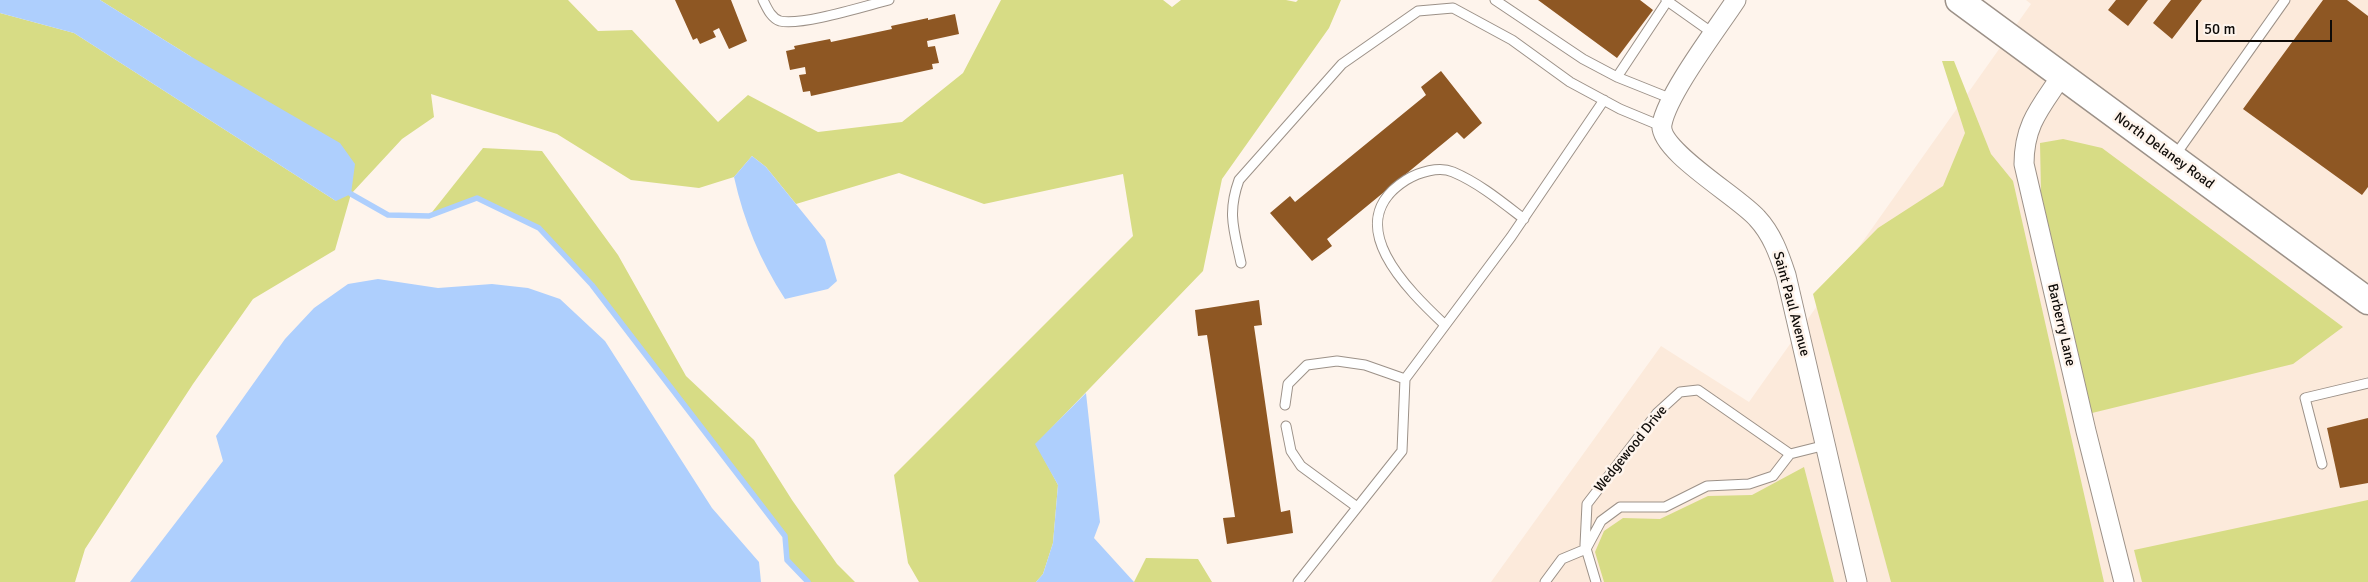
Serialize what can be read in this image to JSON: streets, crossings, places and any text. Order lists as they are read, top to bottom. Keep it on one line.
{"streets":{"street":["North Delaney Road","Saint Paul Avenue","Barberry Lane"],"lane":["Wedgewood Drive"]},"crossings":[["North Delaney Road","Barberry Lane"]],"scale_bar":"50 m"}
